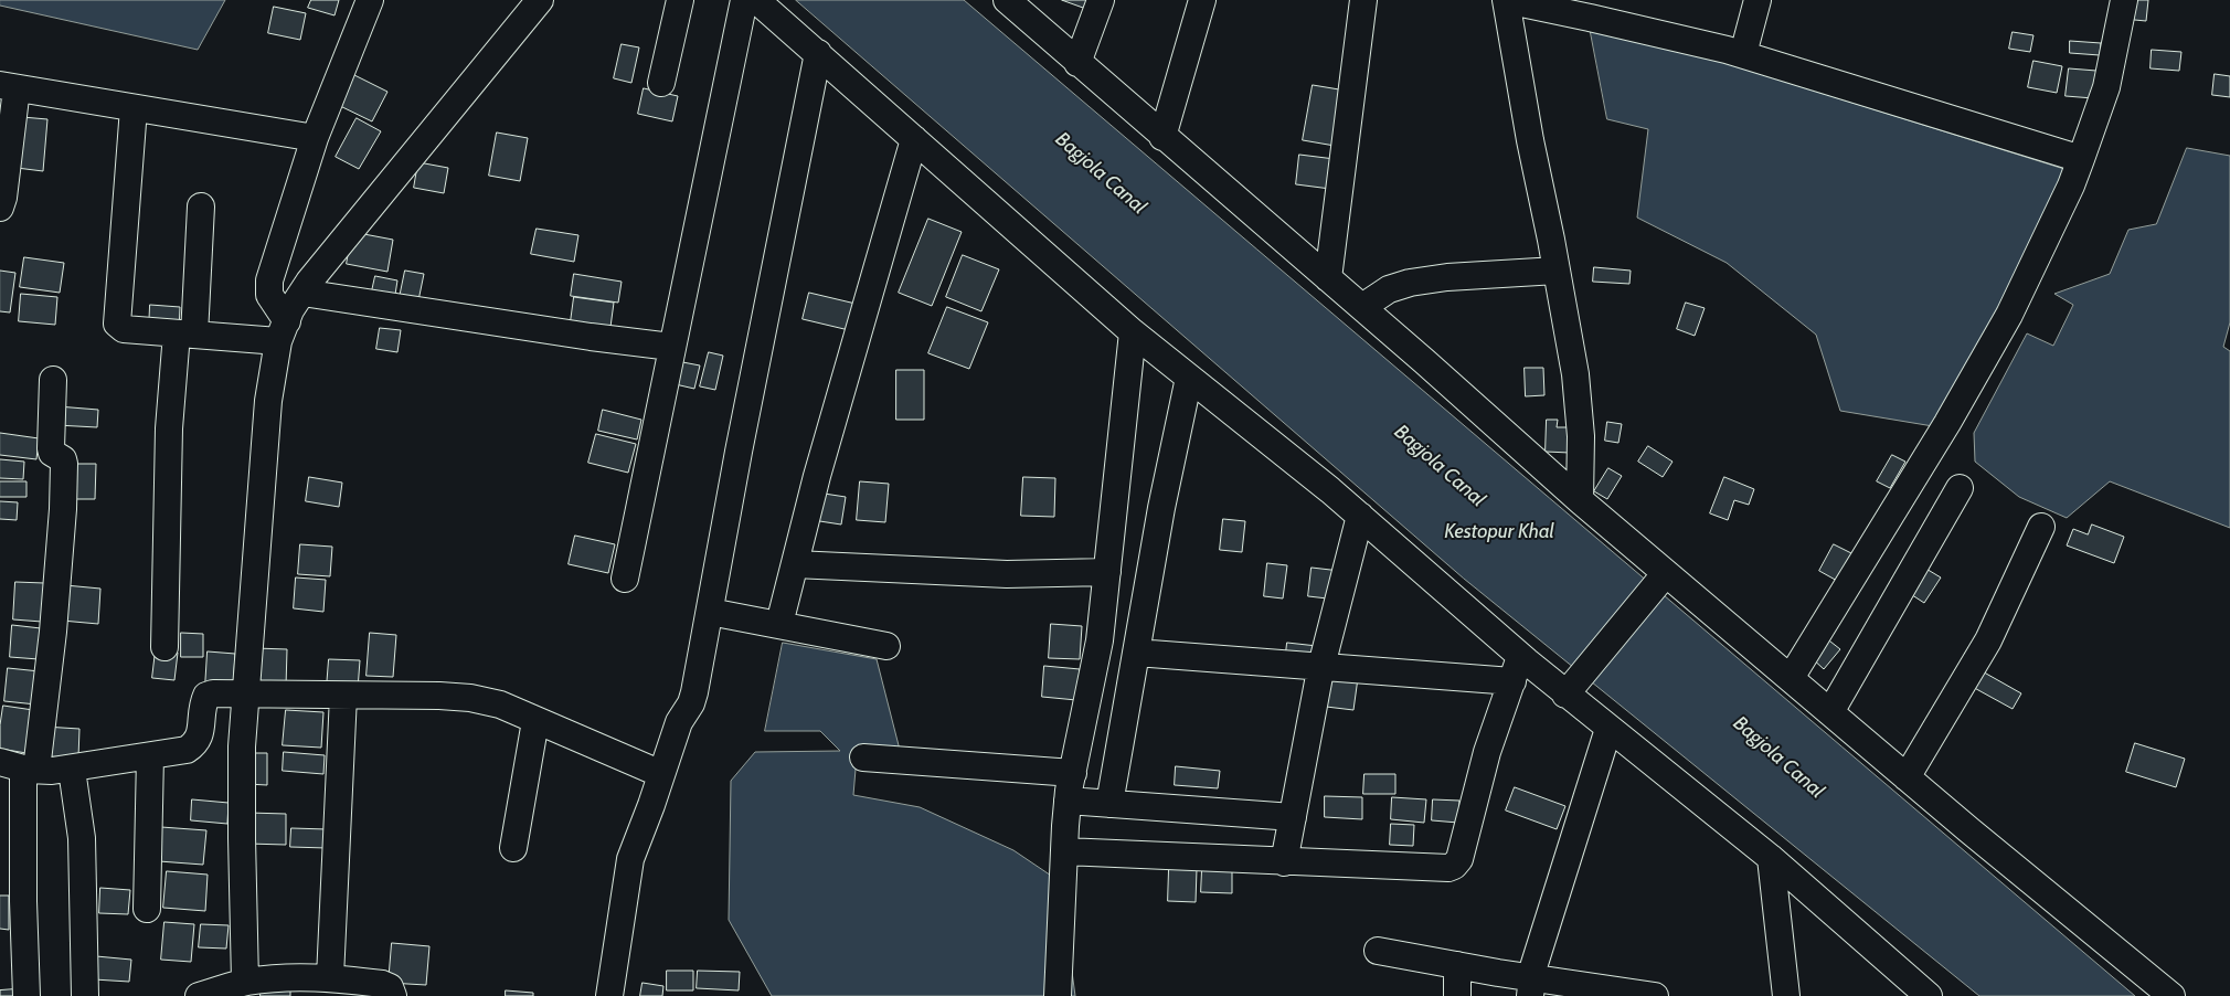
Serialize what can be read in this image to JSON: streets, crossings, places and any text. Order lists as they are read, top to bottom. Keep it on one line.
{"water":["Bagjola Canal","Kestopur Khal"]}
